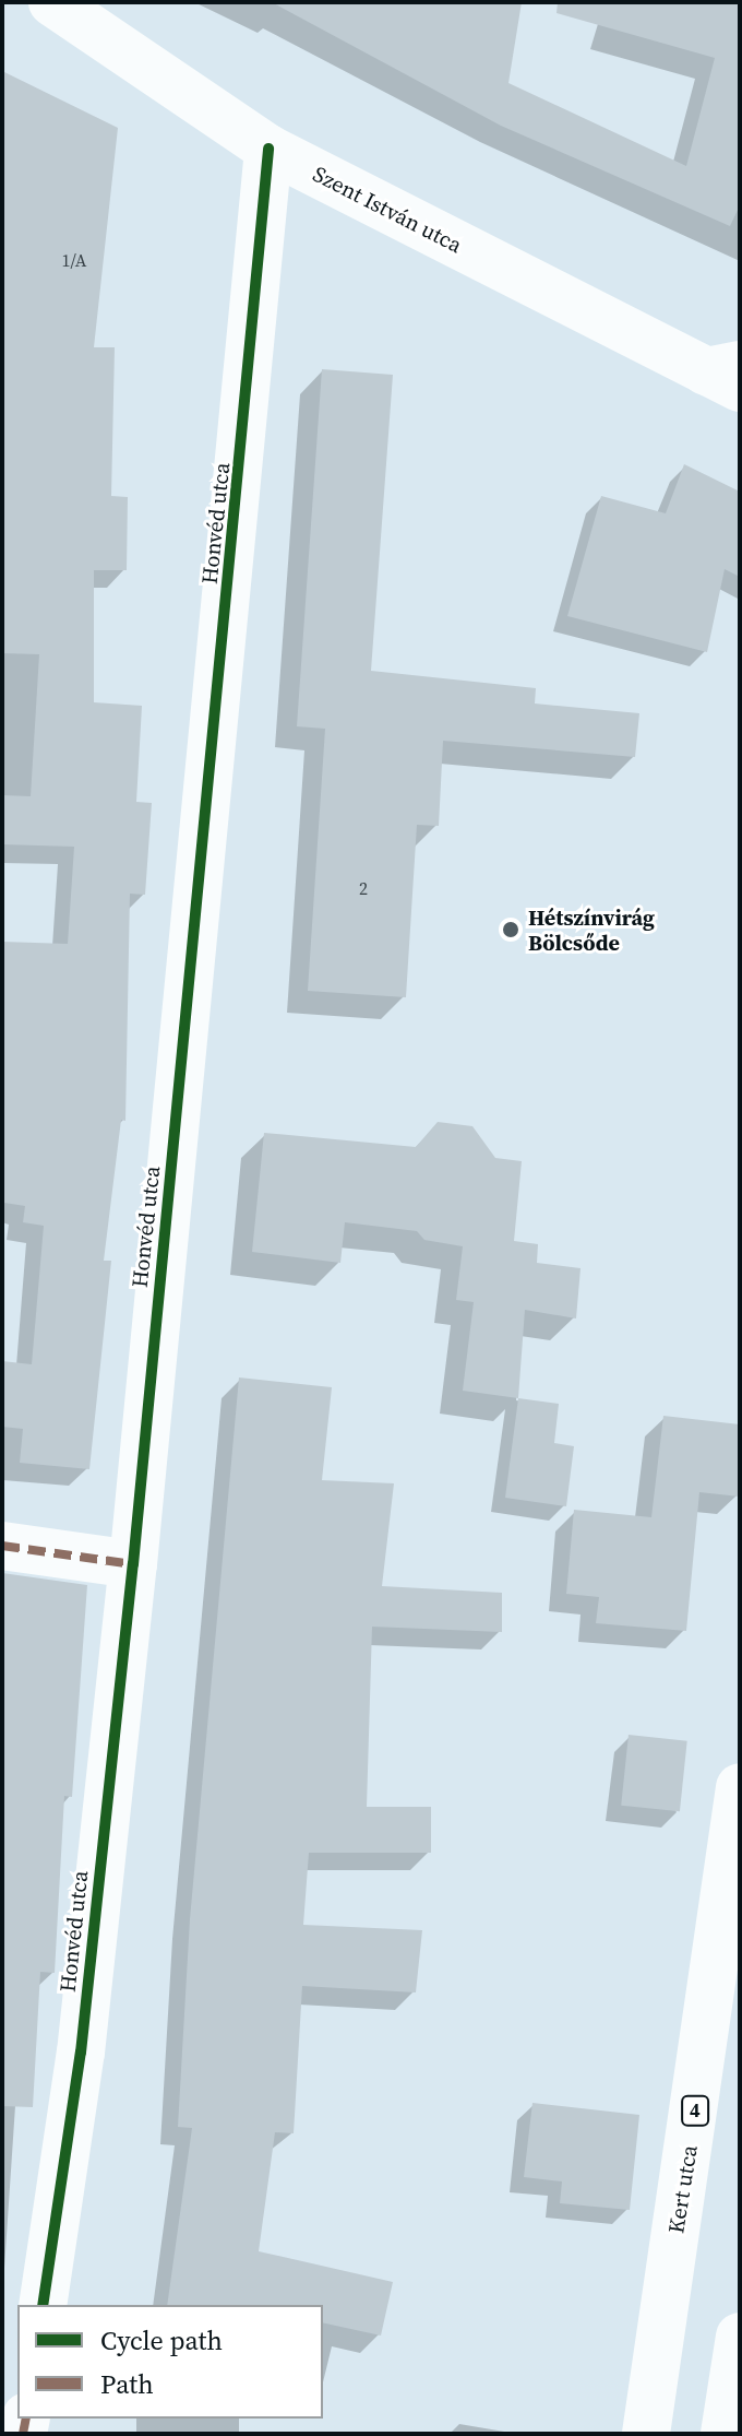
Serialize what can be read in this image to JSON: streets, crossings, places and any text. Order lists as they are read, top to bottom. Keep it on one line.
{"streets":{"street":["Szent István utca","Honvéd utca","4","Kert utca"]},"crossings":[["Szent István utca","Honvéd utca"]],"places":["Hétszínvirág Bölcsőde"],"house_numbers":["1/A","2"],"legend":["Cycle path","Path"]}
